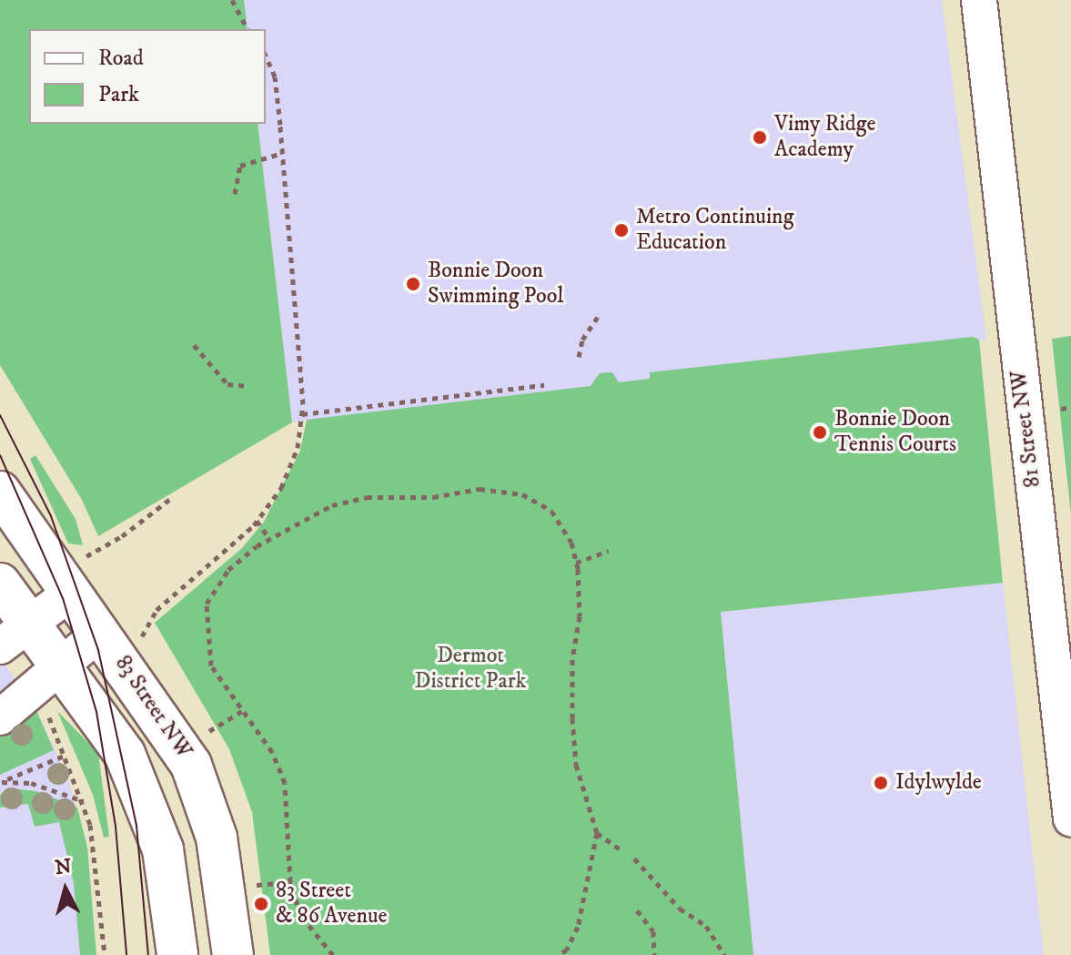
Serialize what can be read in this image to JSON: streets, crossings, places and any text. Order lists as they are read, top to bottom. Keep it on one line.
{"streets":{"main road":["83 Street NW"],"street":["81 Street NW"]},"parks":["Dermot District Park"],"places":["Vimy Ridge Academy","Metro Continuing Education","Bonnie Doon Swimming Pool","Bonnie Doon Tennis Courts","Idylwylde","83 Street & 86 Avenue"],"legend":["Road","Park"],"north":"top"}
